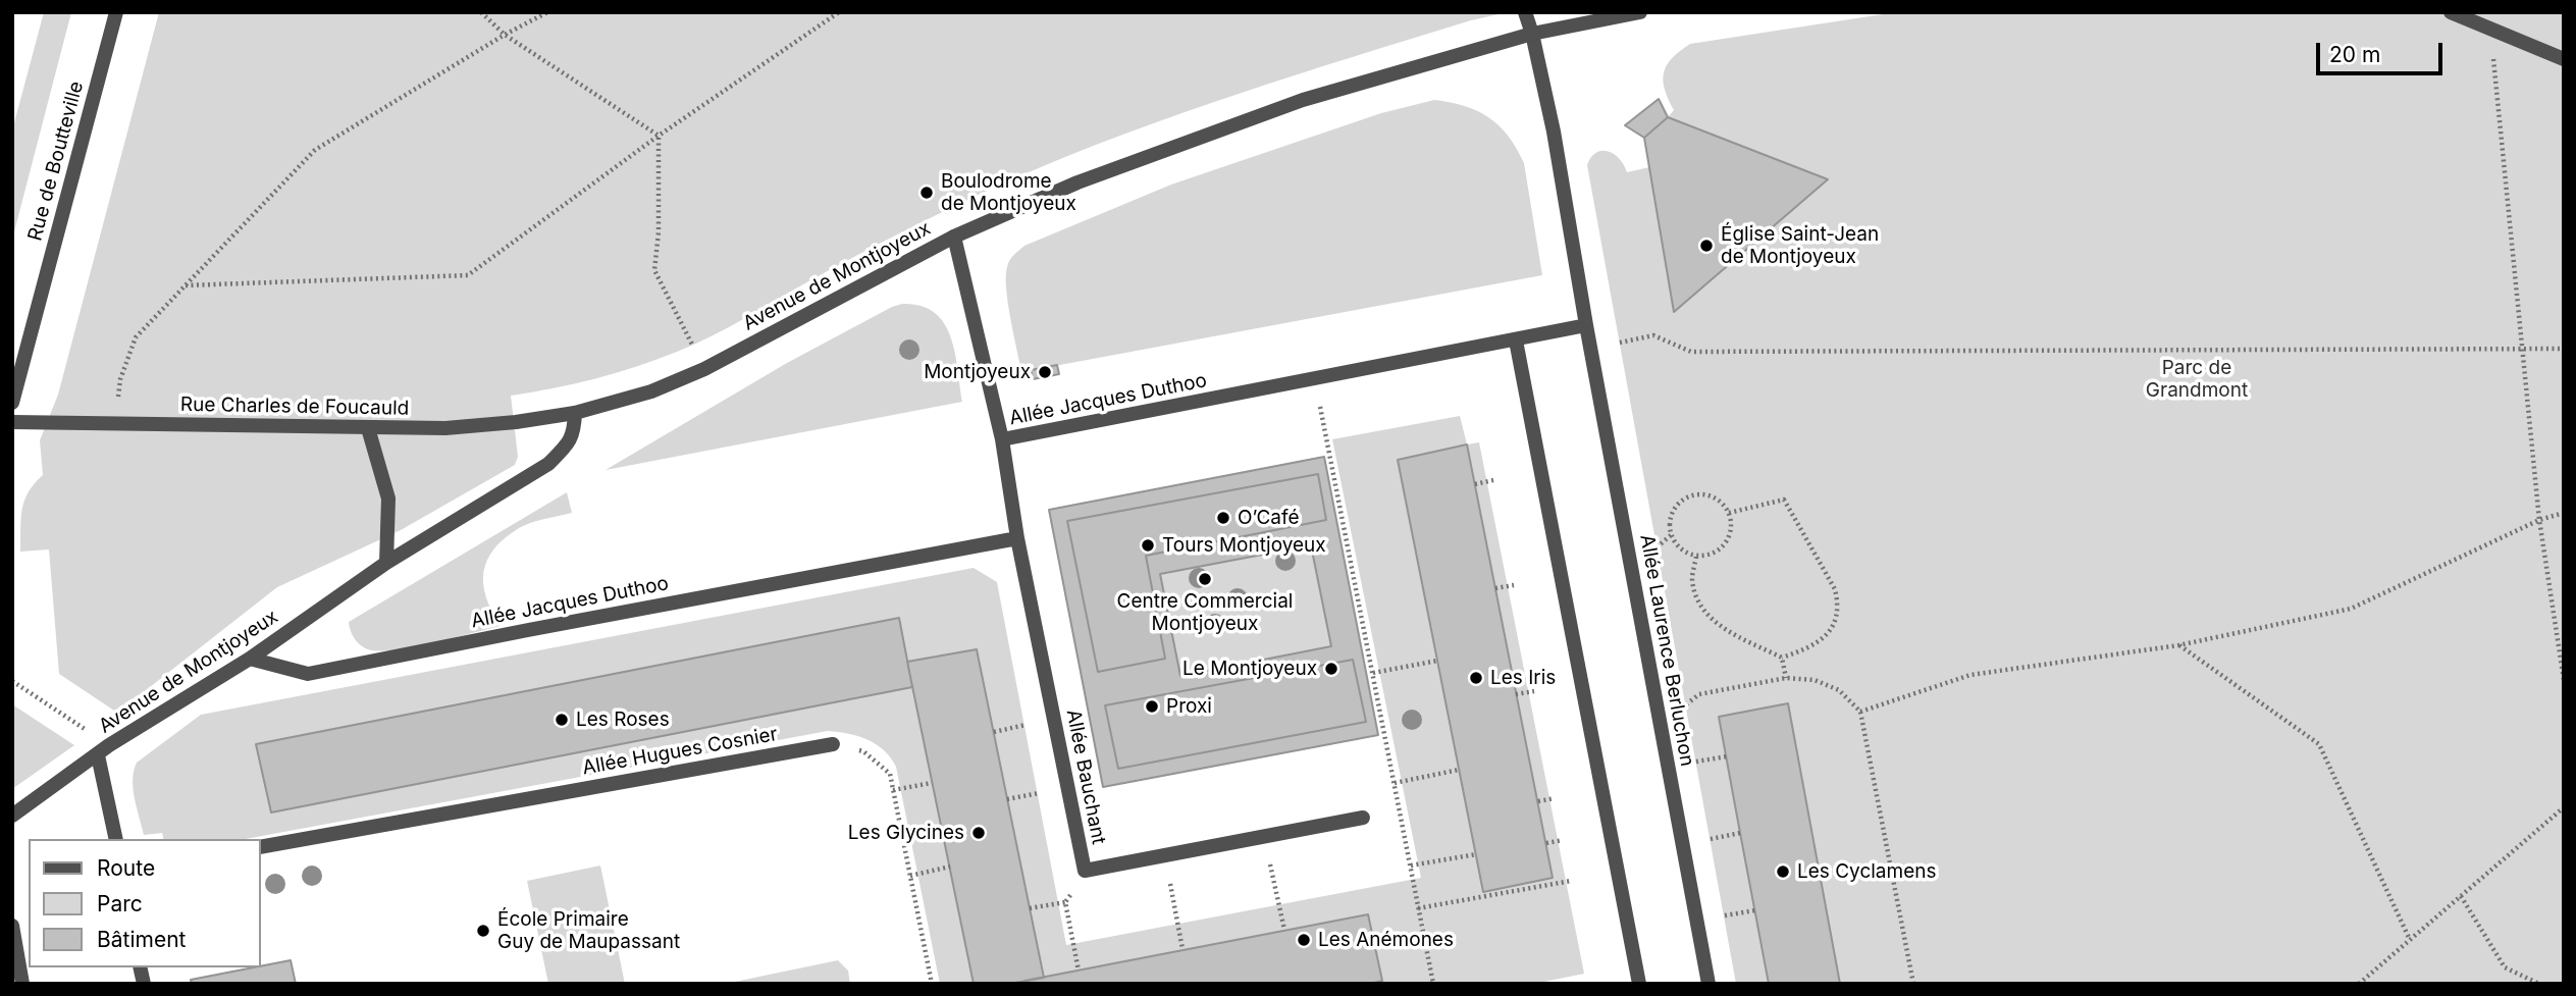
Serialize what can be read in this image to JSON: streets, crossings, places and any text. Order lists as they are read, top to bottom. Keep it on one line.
{"streets":{"street":["Rue de Boutteville","Avenue de Montjoyeux","Allée Jacques Duthoo","Rue Charles de Foucauld","Allée Laurence Berluchon","Allée Hugues Cosnier","Allée Bauchant"]},"crossings":[["Avenue de Montjoyeux","Allée Jacques Duthoo"],["Avenue de Montjoyeux","Rue Charles de Foucauld"],["Allée Jacques Duthoo","Allée Laurence Berluchon"],["Allée Jacques Duthoo","Allée Bauchant"]],"parks":["Parc de Grandmont"],"places":["Boulodrome de Montjoyeux","Église Saint-Jean de Montjoyeux","Montjoyeux","O’Café","Tours Montjoyeux","Centre Commercial Montjoyeux","Le Montjoyeux","Les Iris","Proxi","Les Roses","Les Glycines","Les Cyclamens","École Primaire Guy de Maupassant","Les Anémones"],"legend":["Route","Parc","Bâtiment"],"scale_bar":"20 m"}
